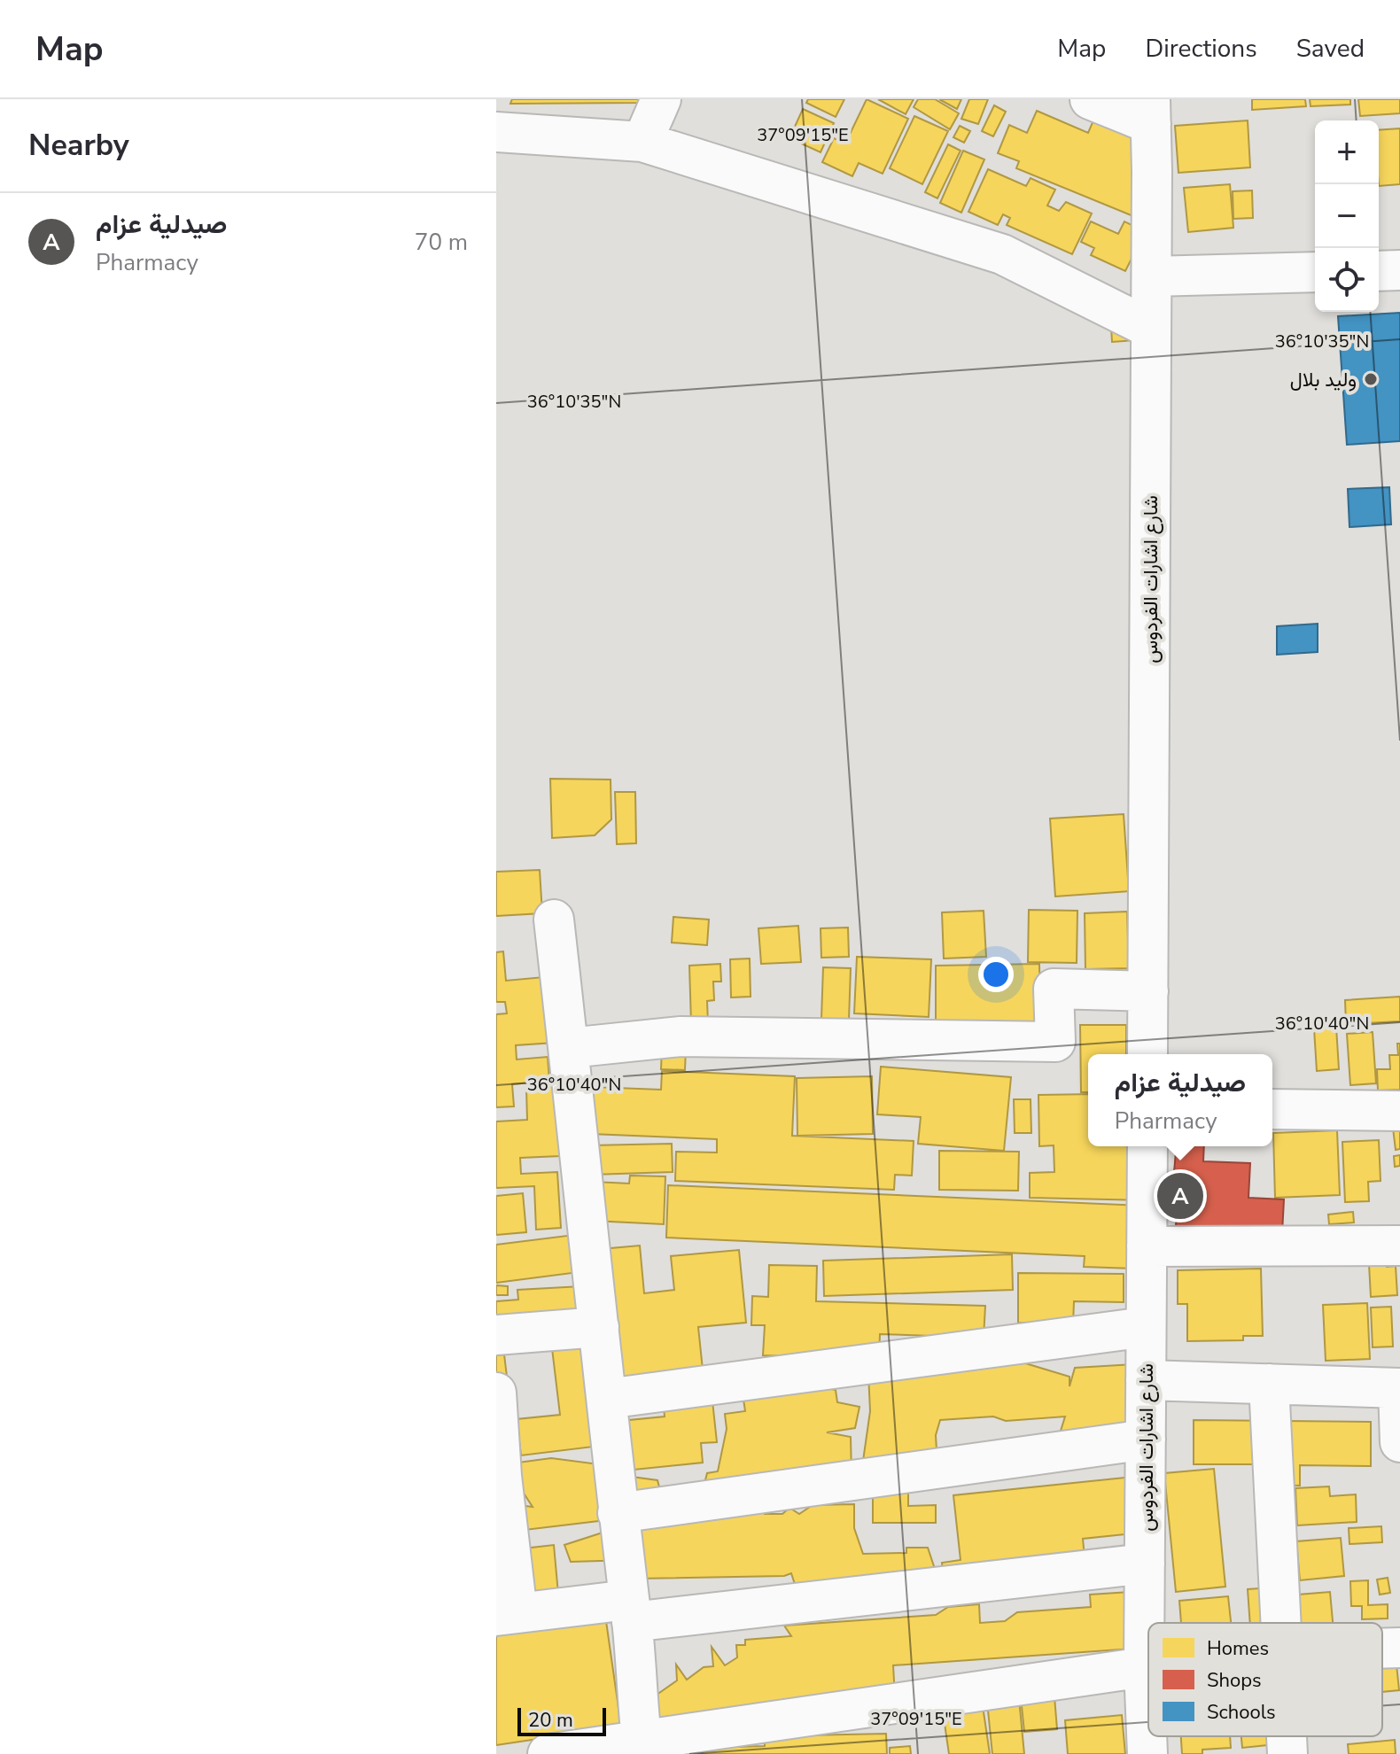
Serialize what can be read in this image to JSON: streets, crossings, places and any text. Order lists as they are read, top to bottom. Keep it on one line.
{"streets":{"street":["شارع اشارات الفردوس"]},"places":["وليد بلال"],"legend":["Homes","Shops","Schools"],"scale_bar":"20 m","page":{"header":"Map","nav":["Map","Directions","Saved"],"heading":"Nearby","map_buttons":["+","−"],"list":[{"mark":"A","name":"صيدلية عزام","note":"Pharmacy","value":"70 m"}],"popup":["صيدلية عزام","Pharmacy"],"pins":"A","scale":"20 m"},"coordinates":["37°09'15\"E","36°10'35\"N","36°10'40\"N"]}
